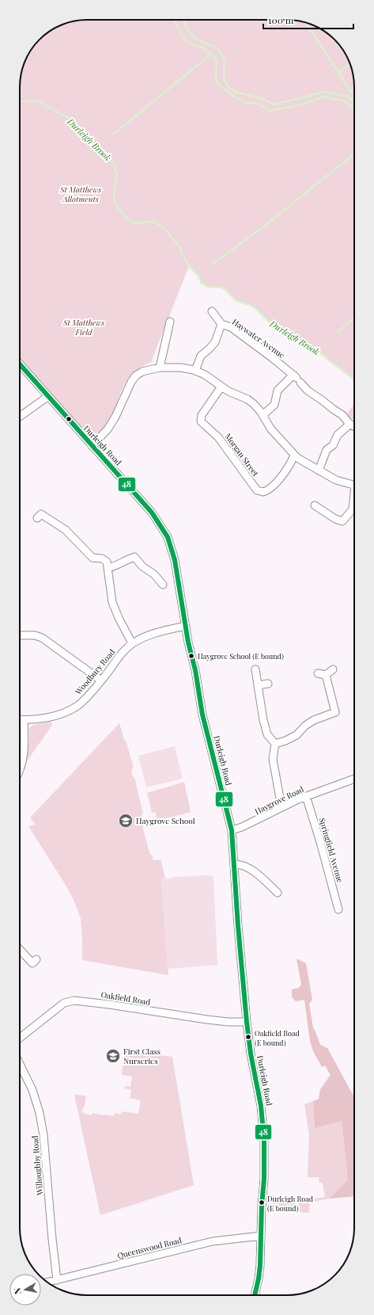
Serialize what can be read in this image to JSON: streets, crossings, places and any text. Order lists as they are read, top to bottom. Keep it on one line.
{"streets":{"street":["Haywater Avenue","Durleigh Road","Morgan Street","Woodbury Road","Haygrove Road","Springfield Avenue","Oakfield Road","Willoughby Road","Queenswood Road"]},"crossings":[["Durleigh Road","Woodbury Road"],["Durleigh Road","Haygrove Road"],["Durleigh Road","Oakfield Road"],["Durleigh Road","Queenswood Road"],["Haygrove Road","Springfield Avenue"],["Willoughby Road","Queenswood Road"]],"water":["Durleigh Brook"],"parks":["St Matthews Allotments","St Matthews Field"],"places":{"other":["Haygrove School (E bound)","Oakfield Road (E bound)","Durleigh Road (E bound)"],"school or university":["Haygrove School","First Class Nurseries"]},"lines":["transit line 48"],"scale_bar":"100 m","north":"left"}
